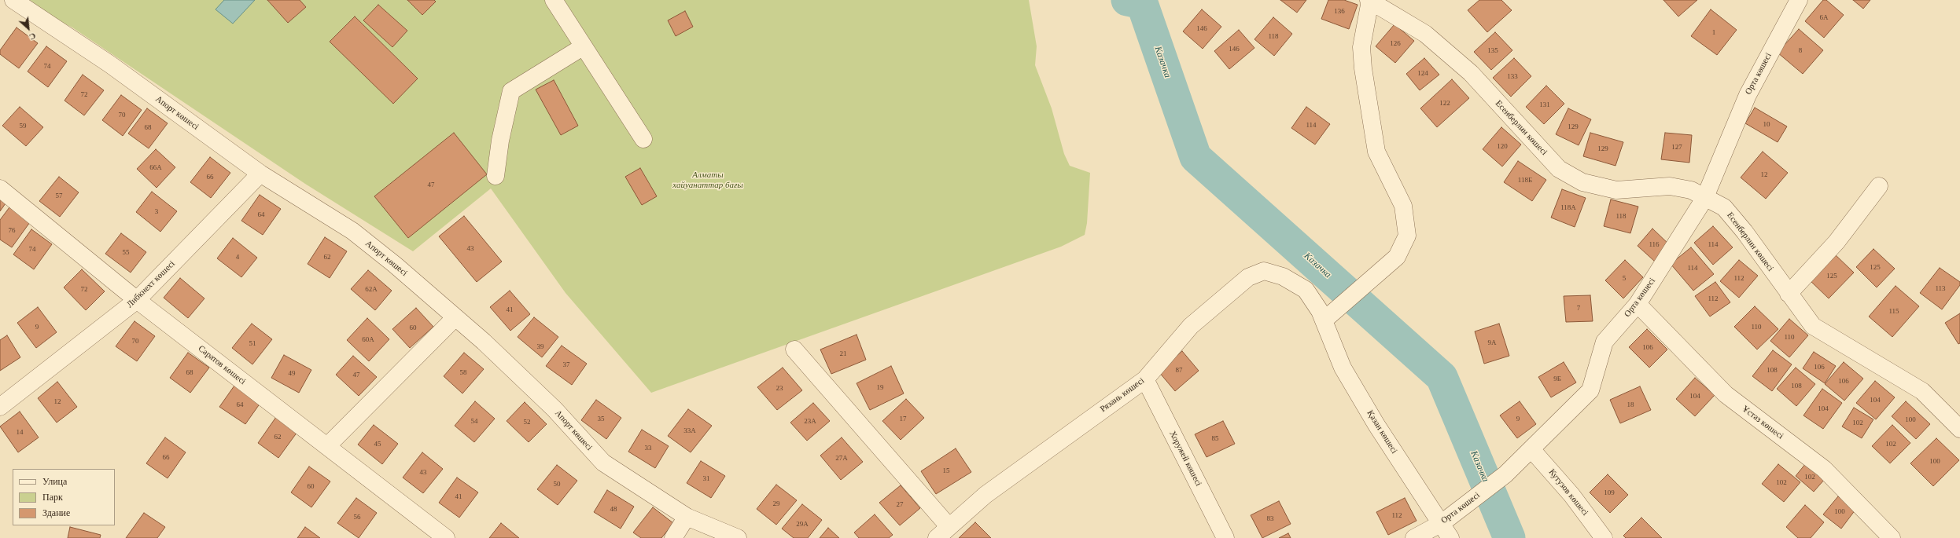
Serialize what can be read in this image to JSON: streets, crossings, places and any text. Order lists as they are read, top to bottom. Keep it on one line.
{"streets":{"street":["Орта көшесі","Апорт көшесі","Есенберлин көшесі","Либкнехт көшесі","Саратов көшесі","Рязань көшесі","Ұстаз көшесі","Қазан көшесі","Хоружей көшесі","Кутузов көшесі"]},"crossings":[["Орта көшесі","Есенберлин көшесі"],["Орта көшесі","Ұстаз көшесі"],["Орта көшесі","Қазан көшесі"],["Орта көшесі","Кутузов көшесі"],["Апорт көшесі","Либкнехт көшесі"],["Либкнехт көшесі","Саратов көшесі"],["Рязань көшесі","Қазан көшесі"],["Рязань көшесі","Хоружей көшесі"]],"water":["Казачка"],"parks":["Алматы хайуанаттар бағы"],"house_numbers":["136","6А","146","1","118","126","146","135","8","74","124","133","72","122","131","70","10","114","59","129","68","120","127","129","66А","12","66","118Б","47","57","118А","3","64","118","76","116","114","43","74","55","4","62","125","114","125","5","112","113","72","62А","112","7","41","115","9","110","60","110","60А","70","9А","51","39","106","21","37","106","87","108","68","58","49","47","9Б","106","108","19","23","104","104","12","64","18","104","35","17","9","100","54","23А","52","102","33А","14","62","85","45","102","33","66","27А","100","15","43","102","31","102","50","60","109","41","29","27","48","100","112","56","83","29А"],"legend":["Улица","Парк","Здание"],"north":"bottom right"}
